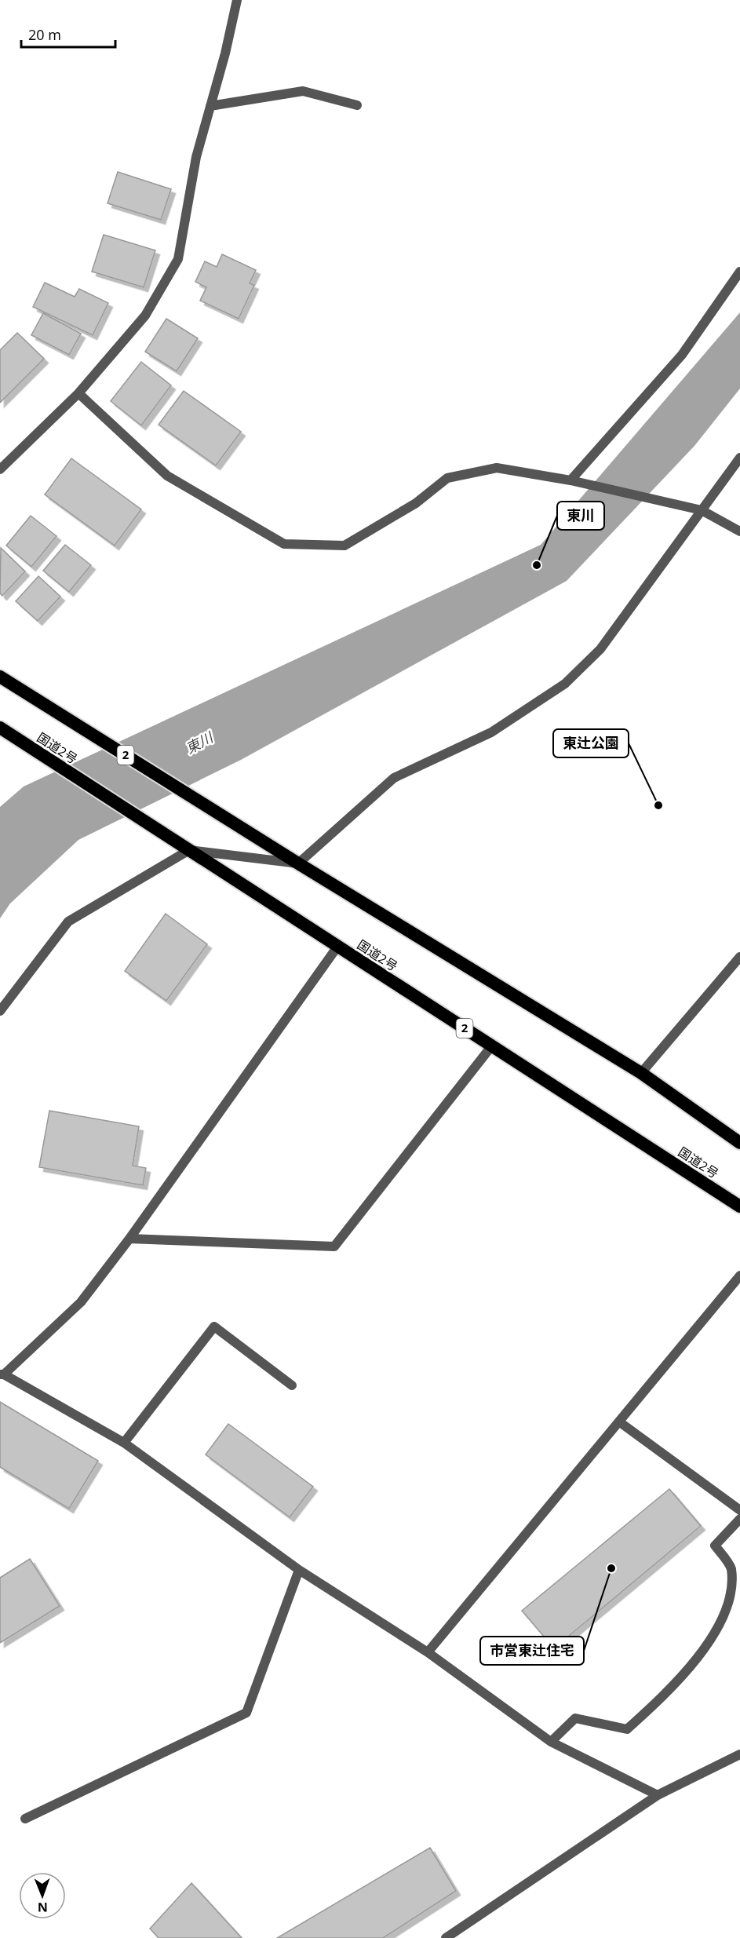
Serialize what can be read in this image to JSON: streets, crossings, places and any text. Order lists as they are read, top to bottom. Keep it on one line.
{"streets":{"highway":["国道2号","2"]},"water":["東川"],"places":["東川","東辻公園","市営東辻住宅"],"scale_bar":"20 m","north":"bottom"}
